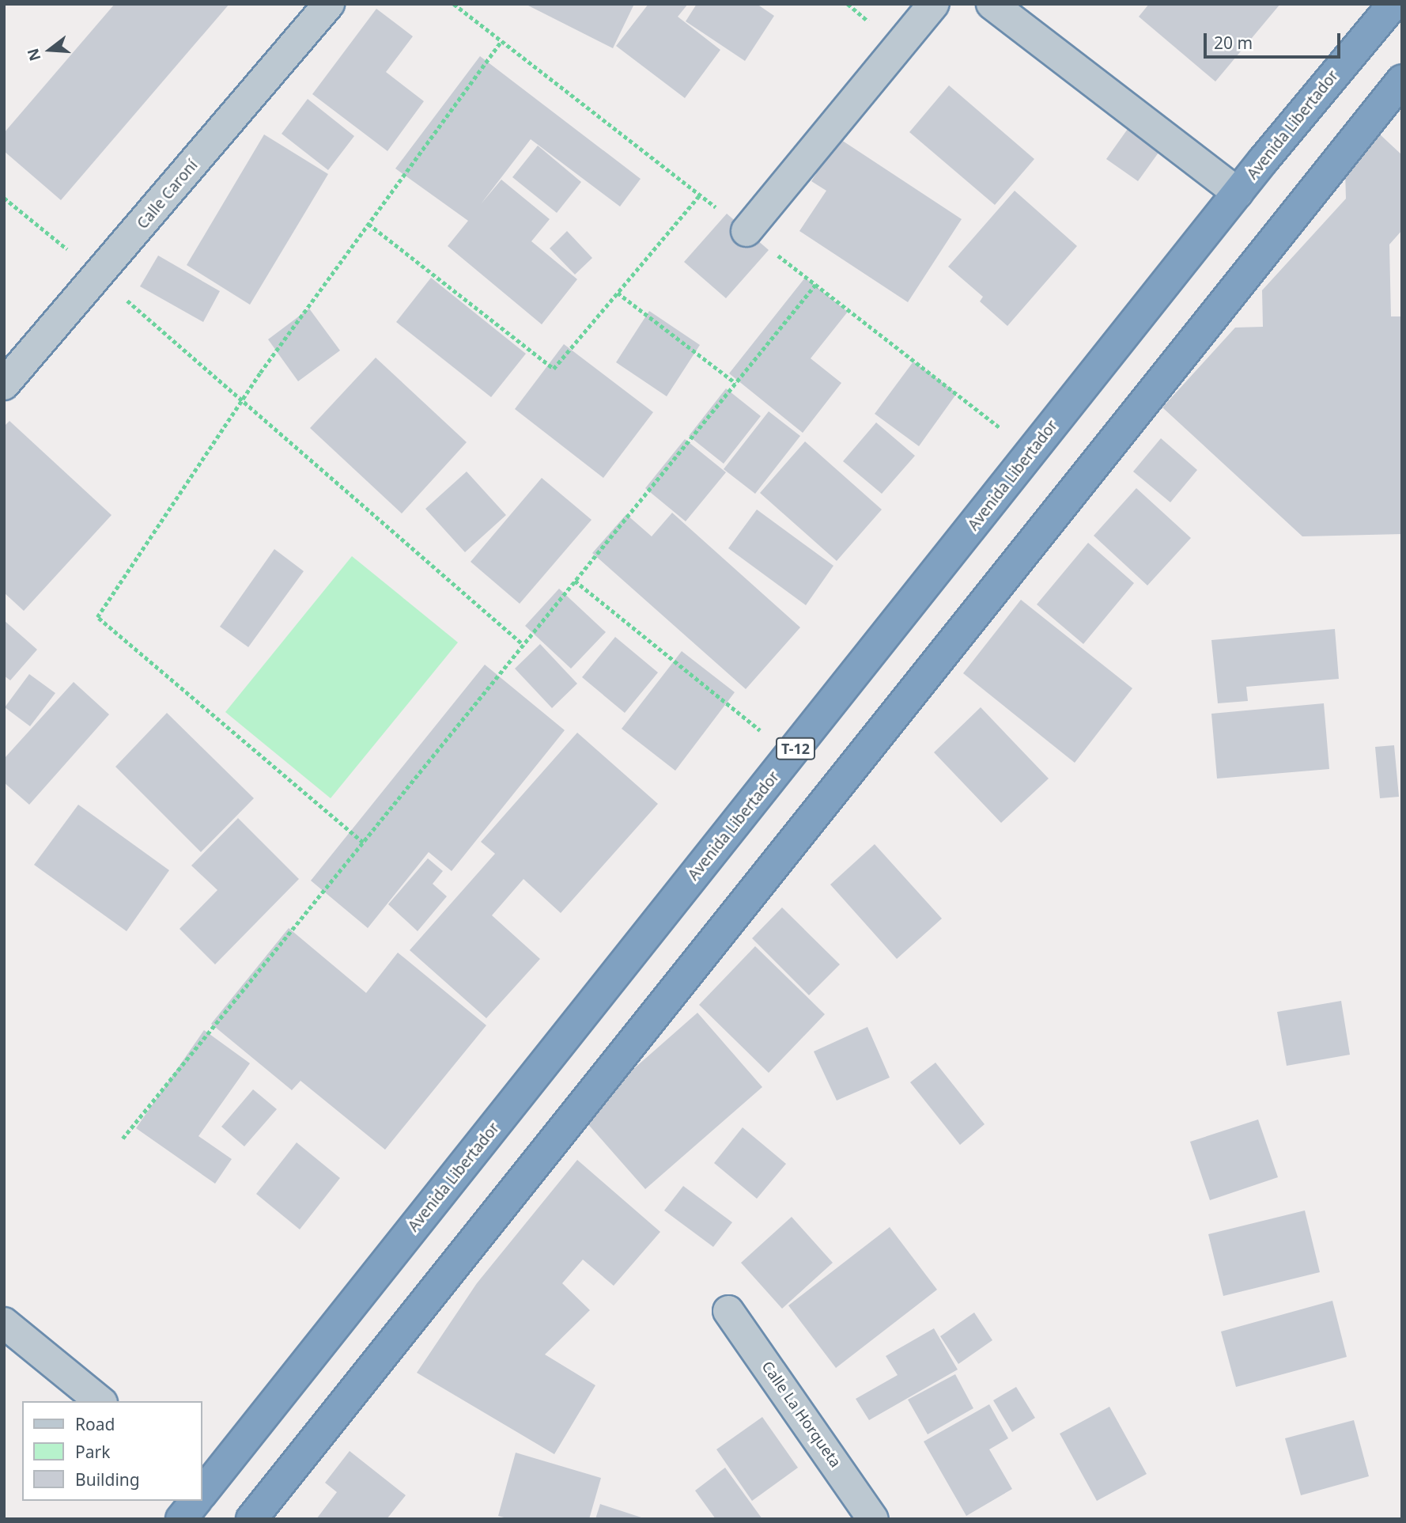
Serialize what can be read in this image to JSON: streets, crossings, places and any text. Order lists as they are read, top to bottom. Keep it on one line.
{"streets":{"highway":["Avenida Libertador","T-12"],"street":["Calle Caroní","Calle La Horqueta"]},"legend":["Road","Park","Building"],"scale_bar":"20 m","north":"left"}
